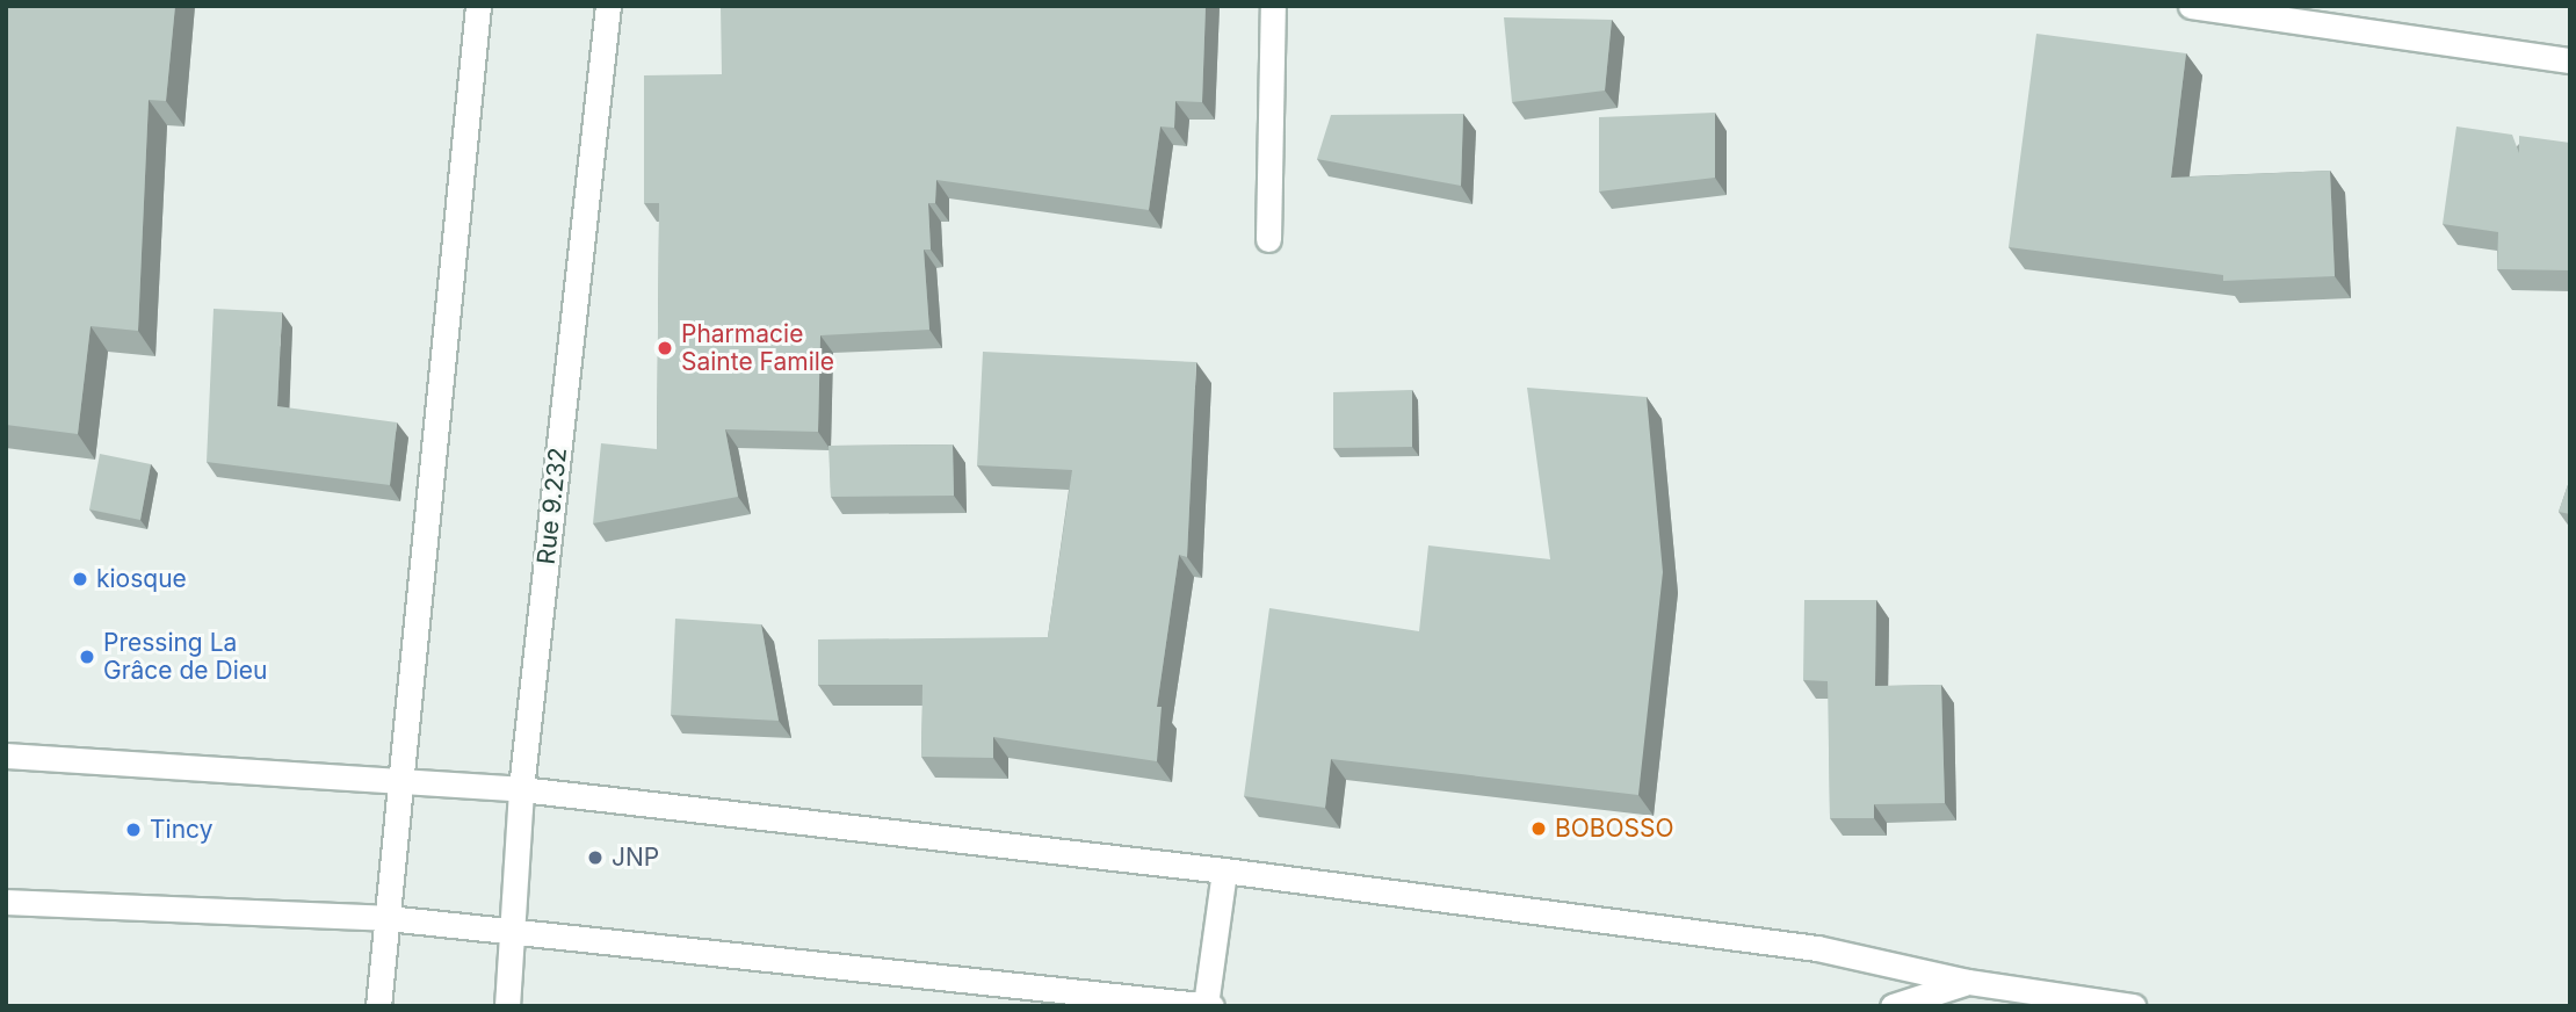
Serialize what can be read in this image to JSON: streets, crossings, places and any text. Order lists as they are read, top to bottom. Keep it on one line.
{"streets":{"street":["Rue 9.232"]},"places":["Pharmacie Sainte Famile","kiosque","Pressing La Grâce de Dieu","BOBOSSO","Tincy","JNP"]}
